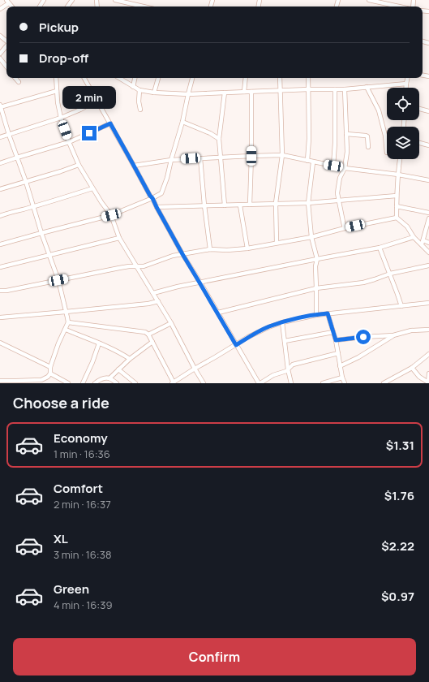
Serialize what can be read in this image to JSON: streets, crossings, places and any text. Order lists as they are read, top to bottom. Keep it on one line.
{"page":{"banner":["Pickup","Drop-off"],"bubble":"2 min","heading":"Choose a ride","list":[{"name":"Economy","note":"1 min · 16:36","value":"$1.31"},{"name":"Comfort","note":"2 min · 16:37","value":"$1.76"},{"name":"XL","note":"3 min · 16:38","value":"$2.22"},{"name":"Green","note":"4 min · 16:39","value":"$0.97"}],"buttons":"Confirm"}}
